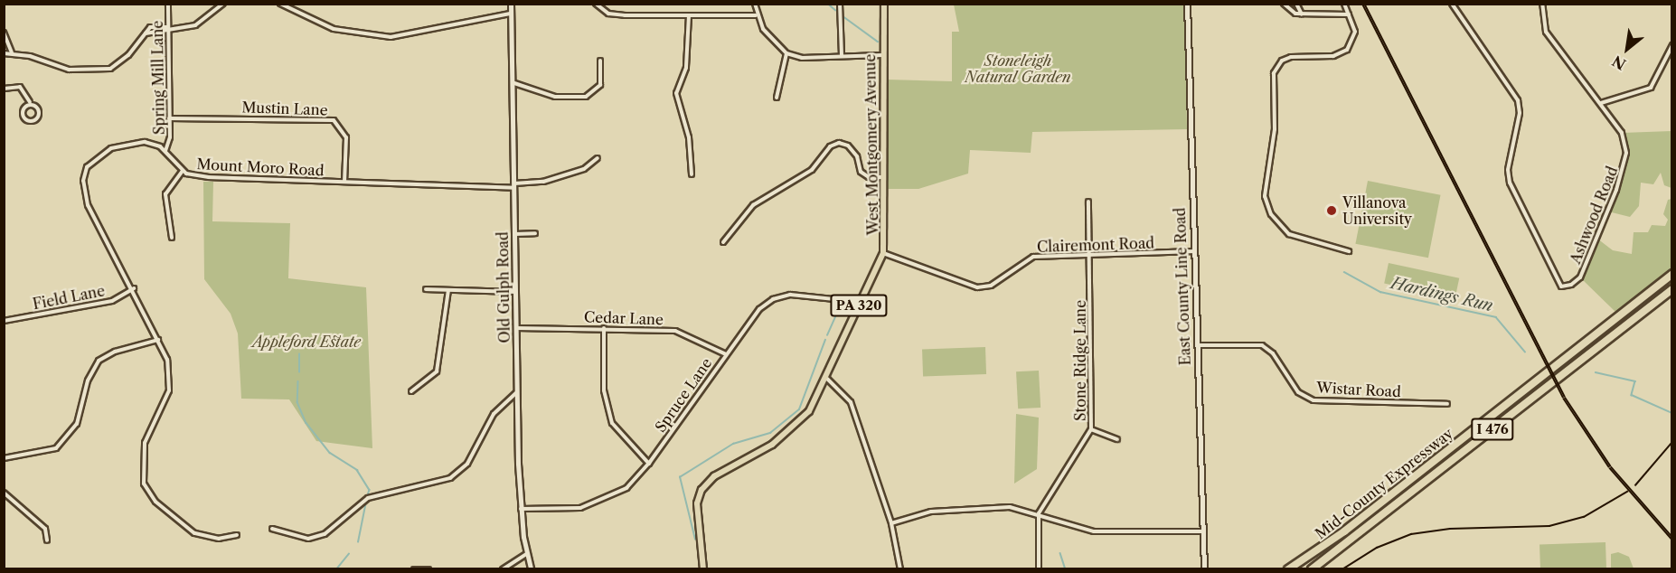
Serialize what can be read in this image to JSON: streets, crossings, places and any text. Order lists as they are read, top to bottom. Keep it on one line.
{"streets":{"highway":["I 476","Mid-County Expressway"],"main road":["West Montgomery Avenue","PA 320"],"street":["Spring Mill Lane","Mustin Lane","Mount Moro Road","Ashwood Road","Clairemont Road","East County Line Road","Old Gulph Road","Field Lane","Cedar Lane","Stone Ridge Lane","Wistar Road","Spruce Lane"]},"crossings":[["Spring Mill Lane","Mustin Lane"],["Spring Mill Lane","Mount Moro Road"],["Mustin Lane","Mount Moro Road"],["West Montgomery Avenue","Clairemont Road"],["West Montgomery Avenue","Spruce Lane"],["Mount Moro Road","Old Gulph Road"],["Clairemont Road","East County Line Road"],["Clairemont Road","Stone Ridge Lane"],["East County Line Road","Wistar Road"],["Old Gulph Road","Cedar Lane"],["Old Gulph Road","Spruce Lane"],["Cedar Lane","Spruce Lane"]],"water":["Hardings Run"],"parks":["Stoneleigh Natural Garden","Appleford Estate"],"places":["Villanova University"],"north":"bottom left"}
